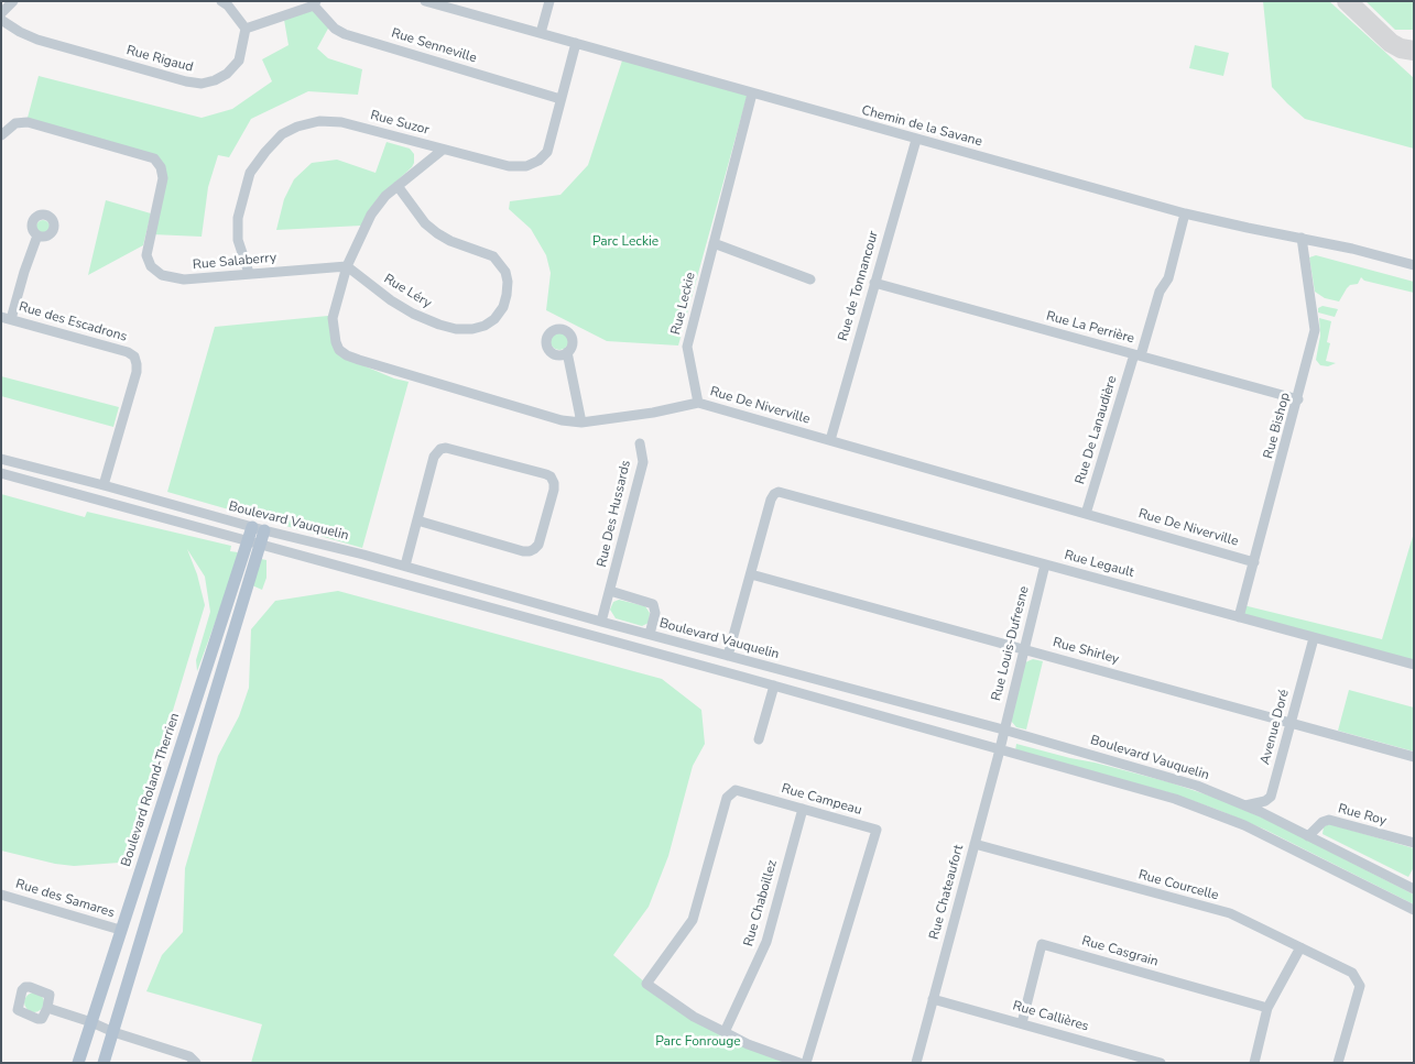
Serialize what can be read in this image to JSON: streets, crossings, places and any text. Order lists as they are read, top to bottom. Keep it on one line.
{"streets":{"main road":["Boulevard Roland-Therrien"],"street":["Rue Senneville","Rue Rigaud","Rue Suzor","Chemin de la Savane","Rue Salaberry","Rue de Tonnancour","Rue Léry","Rue Leckie","Rue des Escadrons","Rue La Perrière","Rue De Niverville","Rue Bishop","Rue De Lanaudière","Rue Des Hussards","Boulevard Vauquelin","Rue Legault","Rue Louis-Dufresne","Rue Shirley","Avenue Doré","Rue Campeau","Rue Roy","Rue Courcelle","Rue Chateaufort","Rue des Samares","Rue Chaboillez","Rue Casgrain","Rue Callières"]},"crossings":[["Rue Senneville","Rue Suzor"],["Rue Suzor","Chemin de la Savane"],["Rue Suzor","Rue Salaberry"],["Chemin de la Savane","Rue de Tonnancour"],["Chemin de la Savane","Rue Leckie"],["Chemin de la Savane","Rue Bishop"],["Chemin de la Savane","Rue De Lanaudière"],["Rue Salaberry","Rue Léry"],["Rue Salaberry","Rue De Niverville"],["Rue de Tonnancour","Rue La Perrière"],["Rue de Tonnancour","Rue De Niverville"],["Rue Léry","Rue De Niverville"],["Rue Leckie","Rue De Niverville"],["Rue des Escadrons","Boulevard Vauquelin"],["Rue La Perrière","Rue Bishop"],["Rue La Perrière","Rue De Lanaudière"],["Rue De Niverville","Rue Bishop"],["Rue De Niverville","Rue De Lanaudière"],["Rue Bishop","Rue Legault"],["Rue Des Hussards","Boulevard Vauquelin"],["Boulevard Vauquelin","Rue Louis-Dufresne"],["Boulevard Vauquelin","Avenue Doré"],["Boulevard Vauquelin","Boulevard Roland-Therrien"],["Boulevard Vauquelin","Rue Roy"],["Boulevard Vauquelin","Rue Chateaufort"],["Rue Legault","Rue Louis-Dufresne"],["Rue Legault","Rue Shirley"],["Rue Legault","Avenue Doré"],["Rue Louis-Dufresne","Rue Shirley"],["Rue Louis-Dufresne","Rue Chateaufort"],["Rue Shirley","Avenue Doré"],["Boulevard Roland-Therrien","Rue des Samares"],["Rue Campeau","Rue Chaboillez"],["Rue Courcelle","Rue Chateaufort"],["Rue Chateaufort","Rue Callières"],["Rue Casgrain","Rue Callières"]],"parks":["Parc Leckie","Parc Fonrouge"]}
